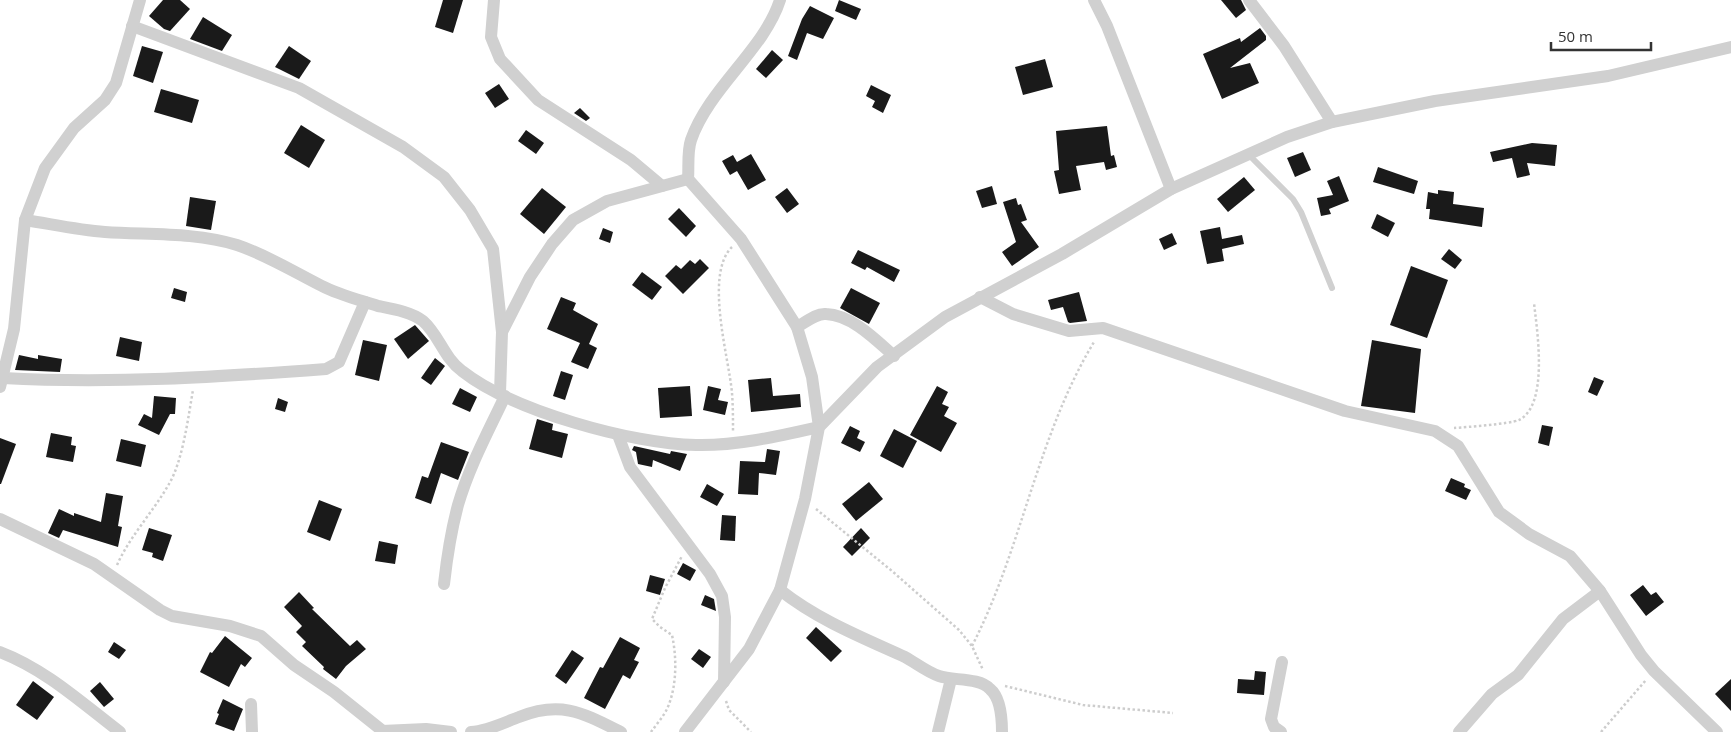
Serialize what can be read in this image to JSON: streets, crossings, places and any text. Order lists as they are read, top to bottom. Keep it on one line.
{"scale_bar":"50 m"}
